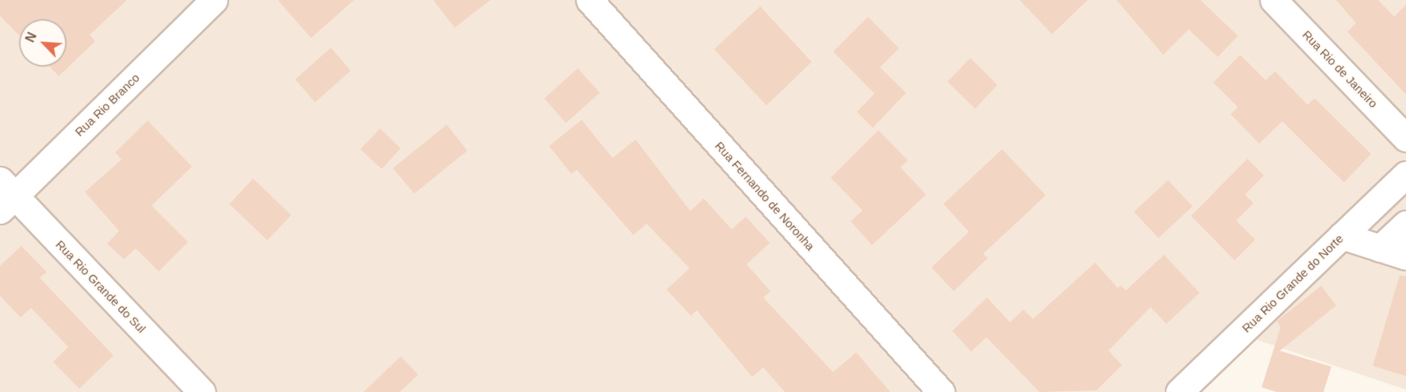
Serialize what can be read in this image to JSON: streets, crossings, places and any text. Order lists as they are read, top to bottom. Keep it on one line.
{"streets":{"street":["Rua Rio de Janeiro","Rua Rio Branco","Rua Fernando de Noronha","Rua Rio Grande do Norte","Rua Rio Grande do Sul"]},"crossings":[["Rua Rio Branco","Rua Rio Grande do Sul"]],"north":"top left"}
